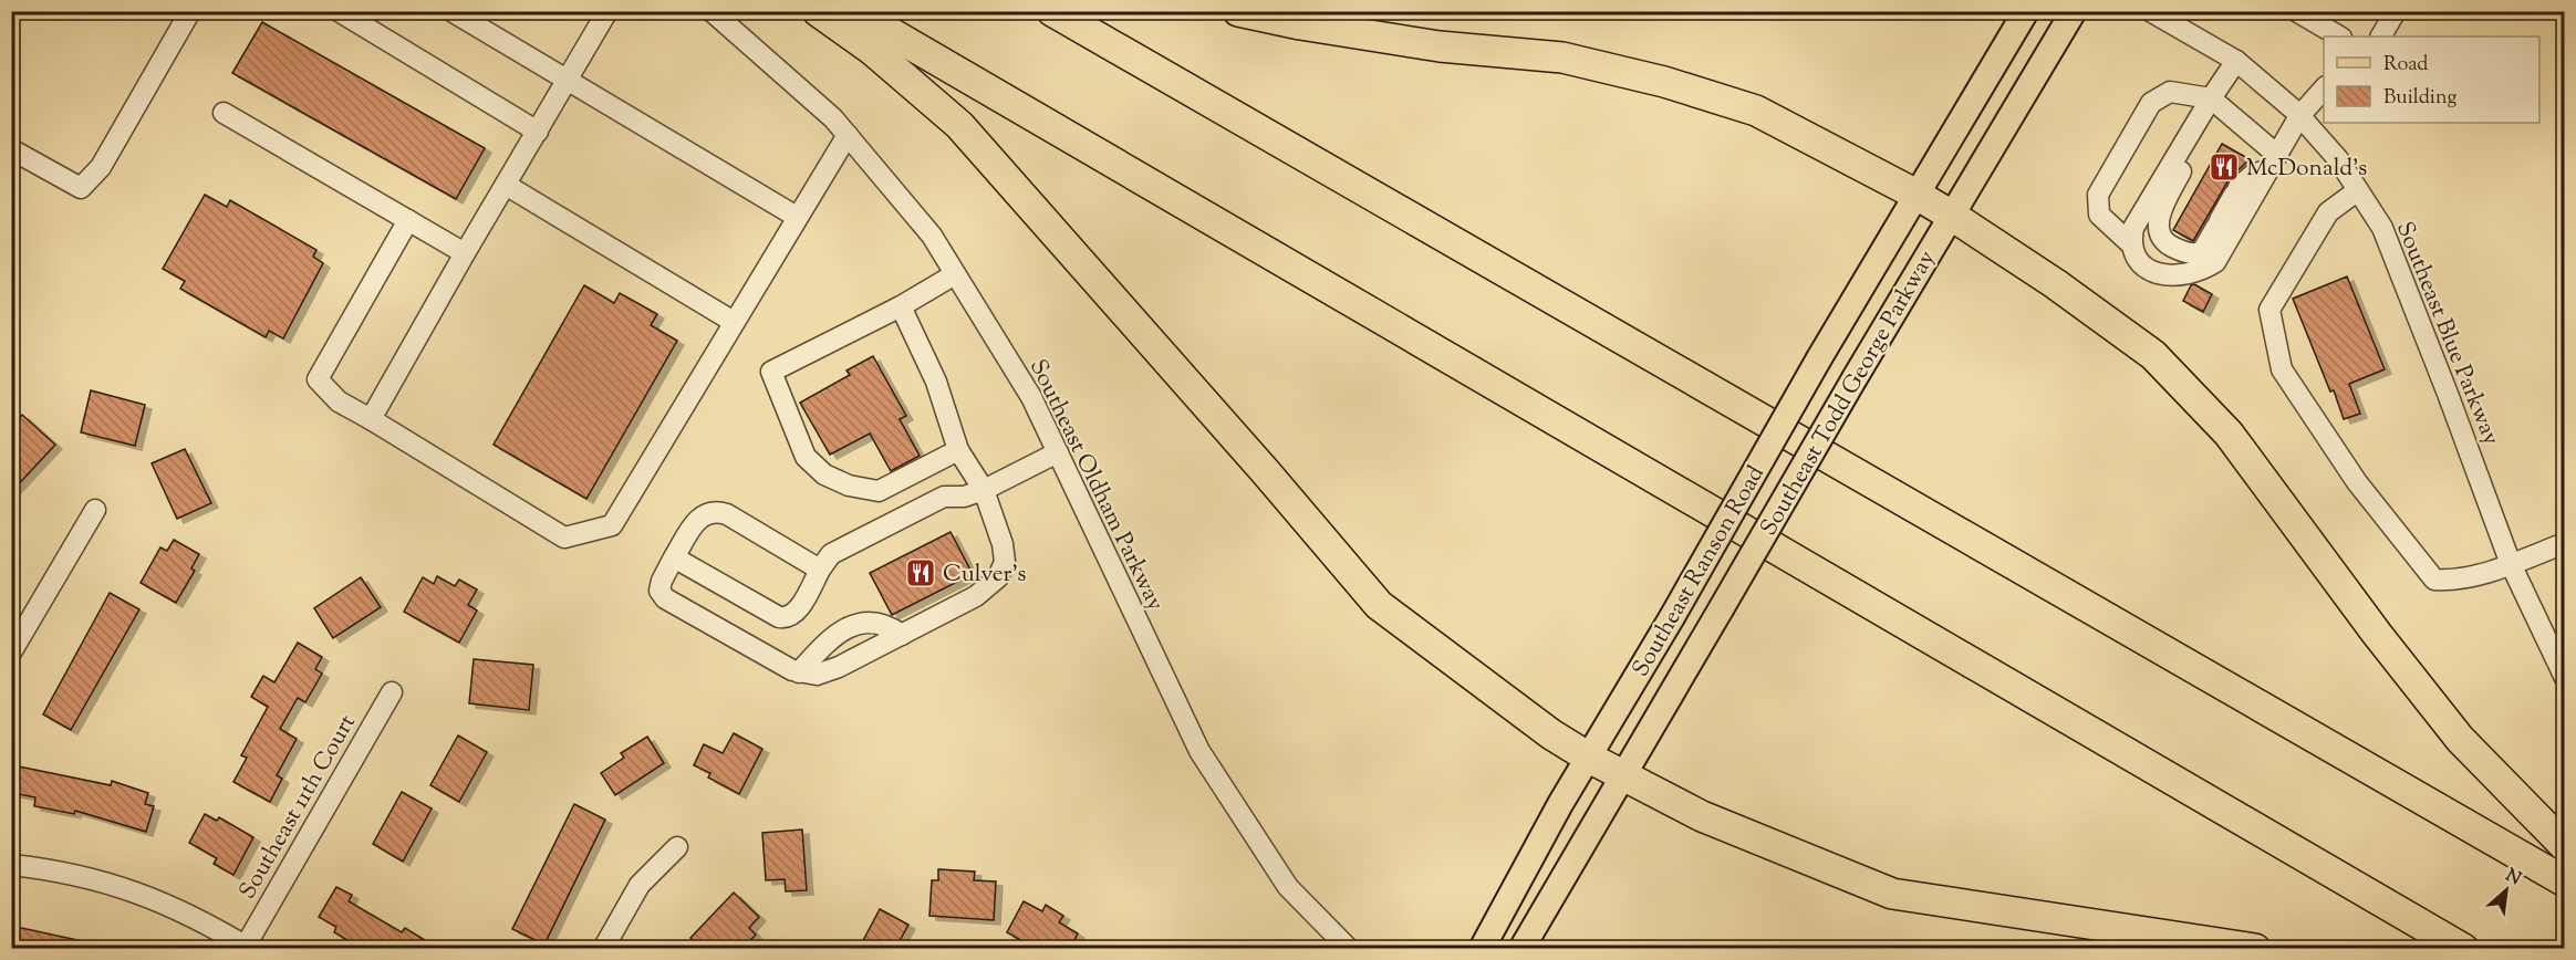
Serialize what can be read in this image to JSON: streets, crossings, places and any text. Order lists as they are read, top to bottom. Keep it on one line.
{"streets":{"main road":["Southeast Todd George Parkway","Southeast Ranson Road"],"street":["Southeast Blue Parkway","Southeast Oldham Parkway","Southeast 11th Court"]},"places":{"restaurant":["McDonald's","Culver's"]},"legend":["Road","Building"],"north":"top right"}
